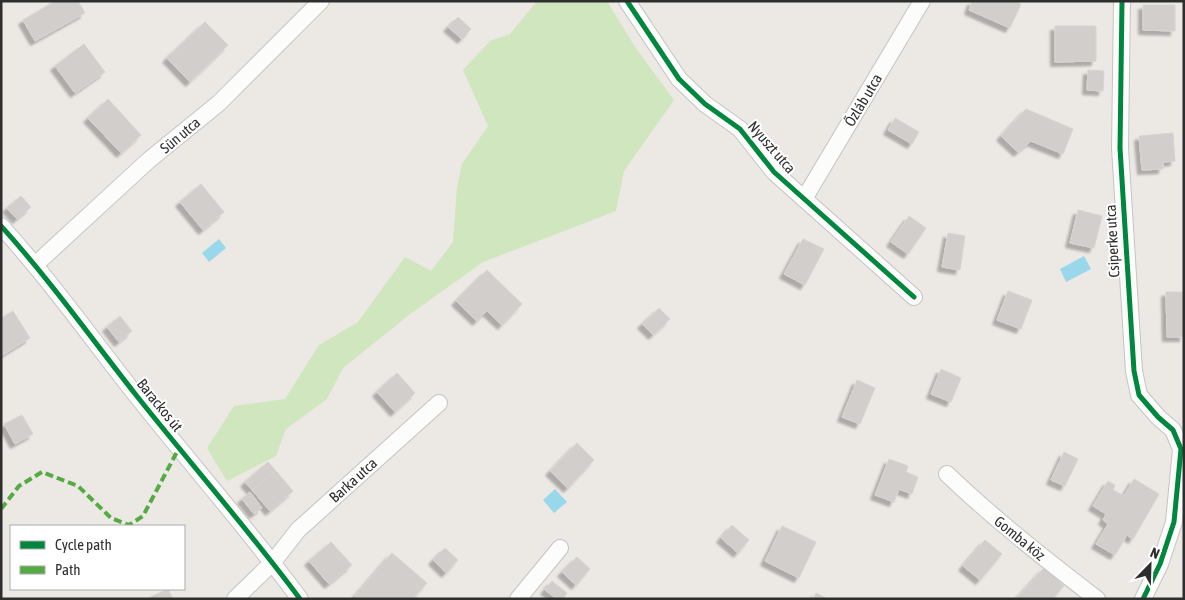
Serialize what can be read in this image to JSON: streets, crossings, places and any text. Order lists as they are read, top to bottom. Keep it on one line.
{"streets":{"street":["Őzláb utca","Sün utca","Nyuszt utca","Csiperke utca","Barackos út","Barka utca","Gomba köz"]},"crossings":[["Őzláb utca","Nyuszt utca"],["Sün utca","Barackos út"],["Barackos út","Barka utca"]],"legend":["Cycle path","Path"],"north":"top right"}
